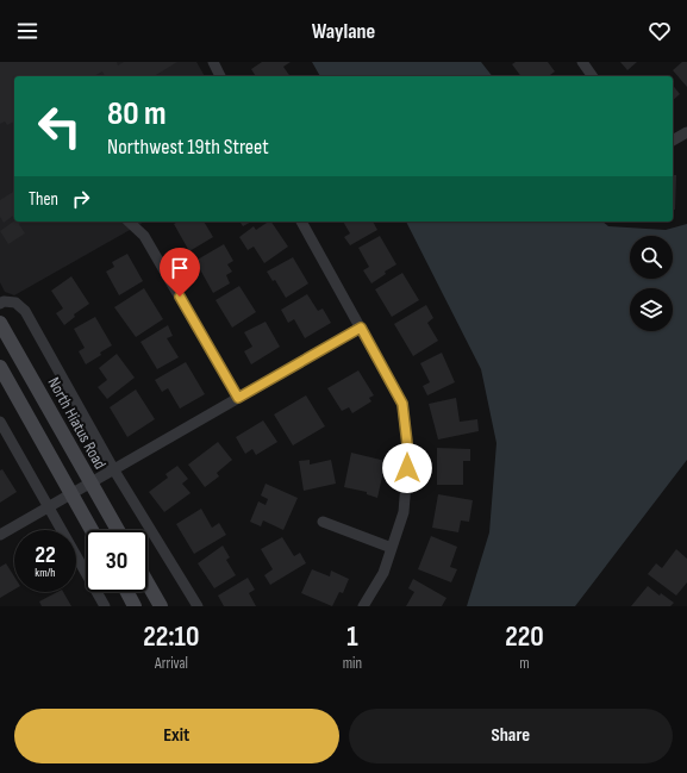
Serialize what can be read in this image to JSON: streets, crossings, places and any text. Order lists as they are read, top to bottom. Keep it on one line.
{"streets":{"main road":["North Hiatus Road"]},"page":{"header":"Waylane","turn":["80 m","Northwest 19th Street"],"then":"Then","speed":"22 km/h","limit":"30","eta":["22:10","Arrival","1","min","220","m"],"buttons":["Exit","Share"]}}
